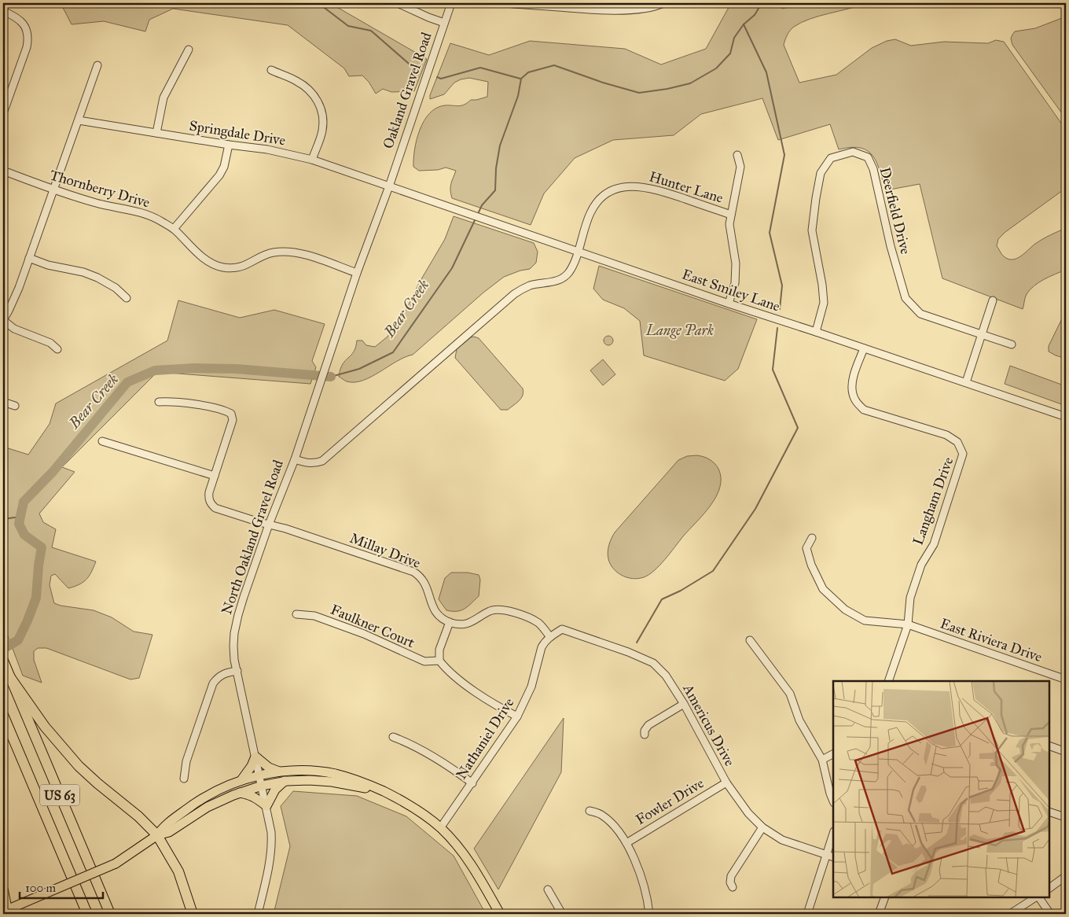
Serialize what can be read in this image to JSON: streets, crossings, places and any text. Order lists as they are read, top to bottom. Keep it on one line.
{"streets":{"highway":["US 63"],"street":["Oakland Gravel Road","Springdale Drive","Hunter Lane","Thornberry Drive","Deerfield Drive","East Smiley Lane","Langham Drive","North Oakland Gravel Road","Millay Drive","Faulkner Court","East Riviera Drive","Americus Drive","Nathaniel Drive","Fowler Drive"]},"crossings":[["Oakland Gravel Road","Springdale Drive"],["Oakland Gravel Road","East Smiley Lane"],["Oakland Gravel Road","North Oakland Gravel Road"],["Springdale Drive","East Smiley Lane"],["Springdale Drive","North Oakland Gravel Road"],["Hunter Lane","East Smiley Lane"],["Hunter Lane","North Oakland Gravel Road"],["Thornberry Drive","North Oakland Gravel Road"],["Deerfield Drive","East Smiley Lane"],["East Smiley Lane","Langham Drive"],["East Smiley Lane","North Oakland Gravel Road"],["Langham Drive","East Riviera Drive"],["North Oakland Gravel Road","Millay Drive"],["Americus Drive","Nathaniel Drive"],["Americus Drive","Fowler Drive"]],"water":["Bear Creek"],"parks":["Lange Park"],"scale_bar":"100 m"}
